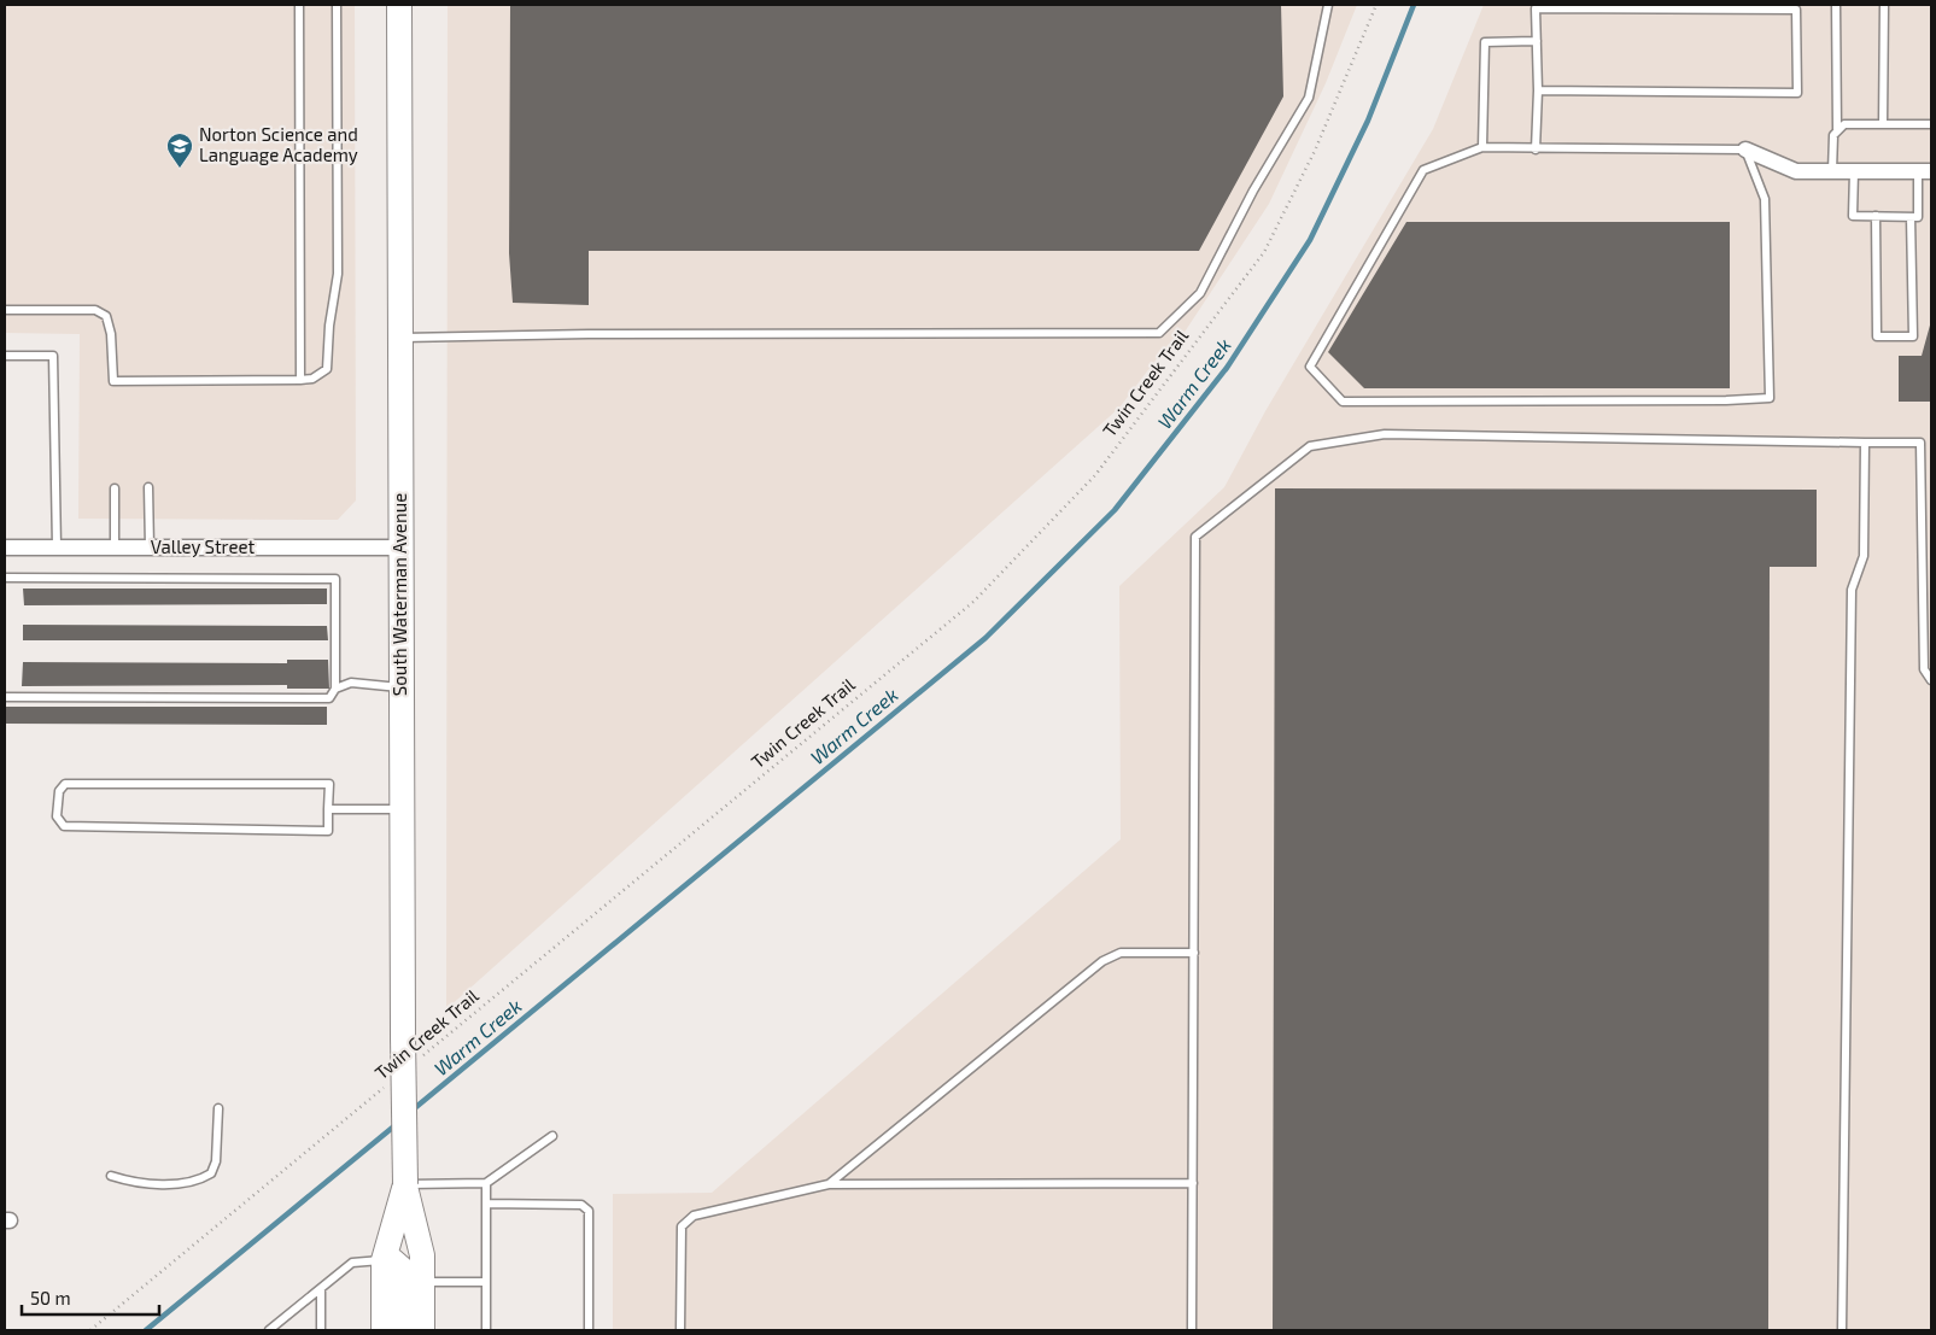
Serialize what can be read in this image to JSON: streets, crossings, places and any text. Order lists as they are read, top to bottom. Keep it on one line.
{"streets":{"main road":["South Waterman Avenue"],"street":["Valley Street"],"path":["Twin Creek Trail"]},"crossings":[["Valley Street","South Waterman Avenue"]],"water":["Warm Creek"],"places":{"school or university":["Norton Science and Language Academy"]},"scale_bar":"50 m"}
